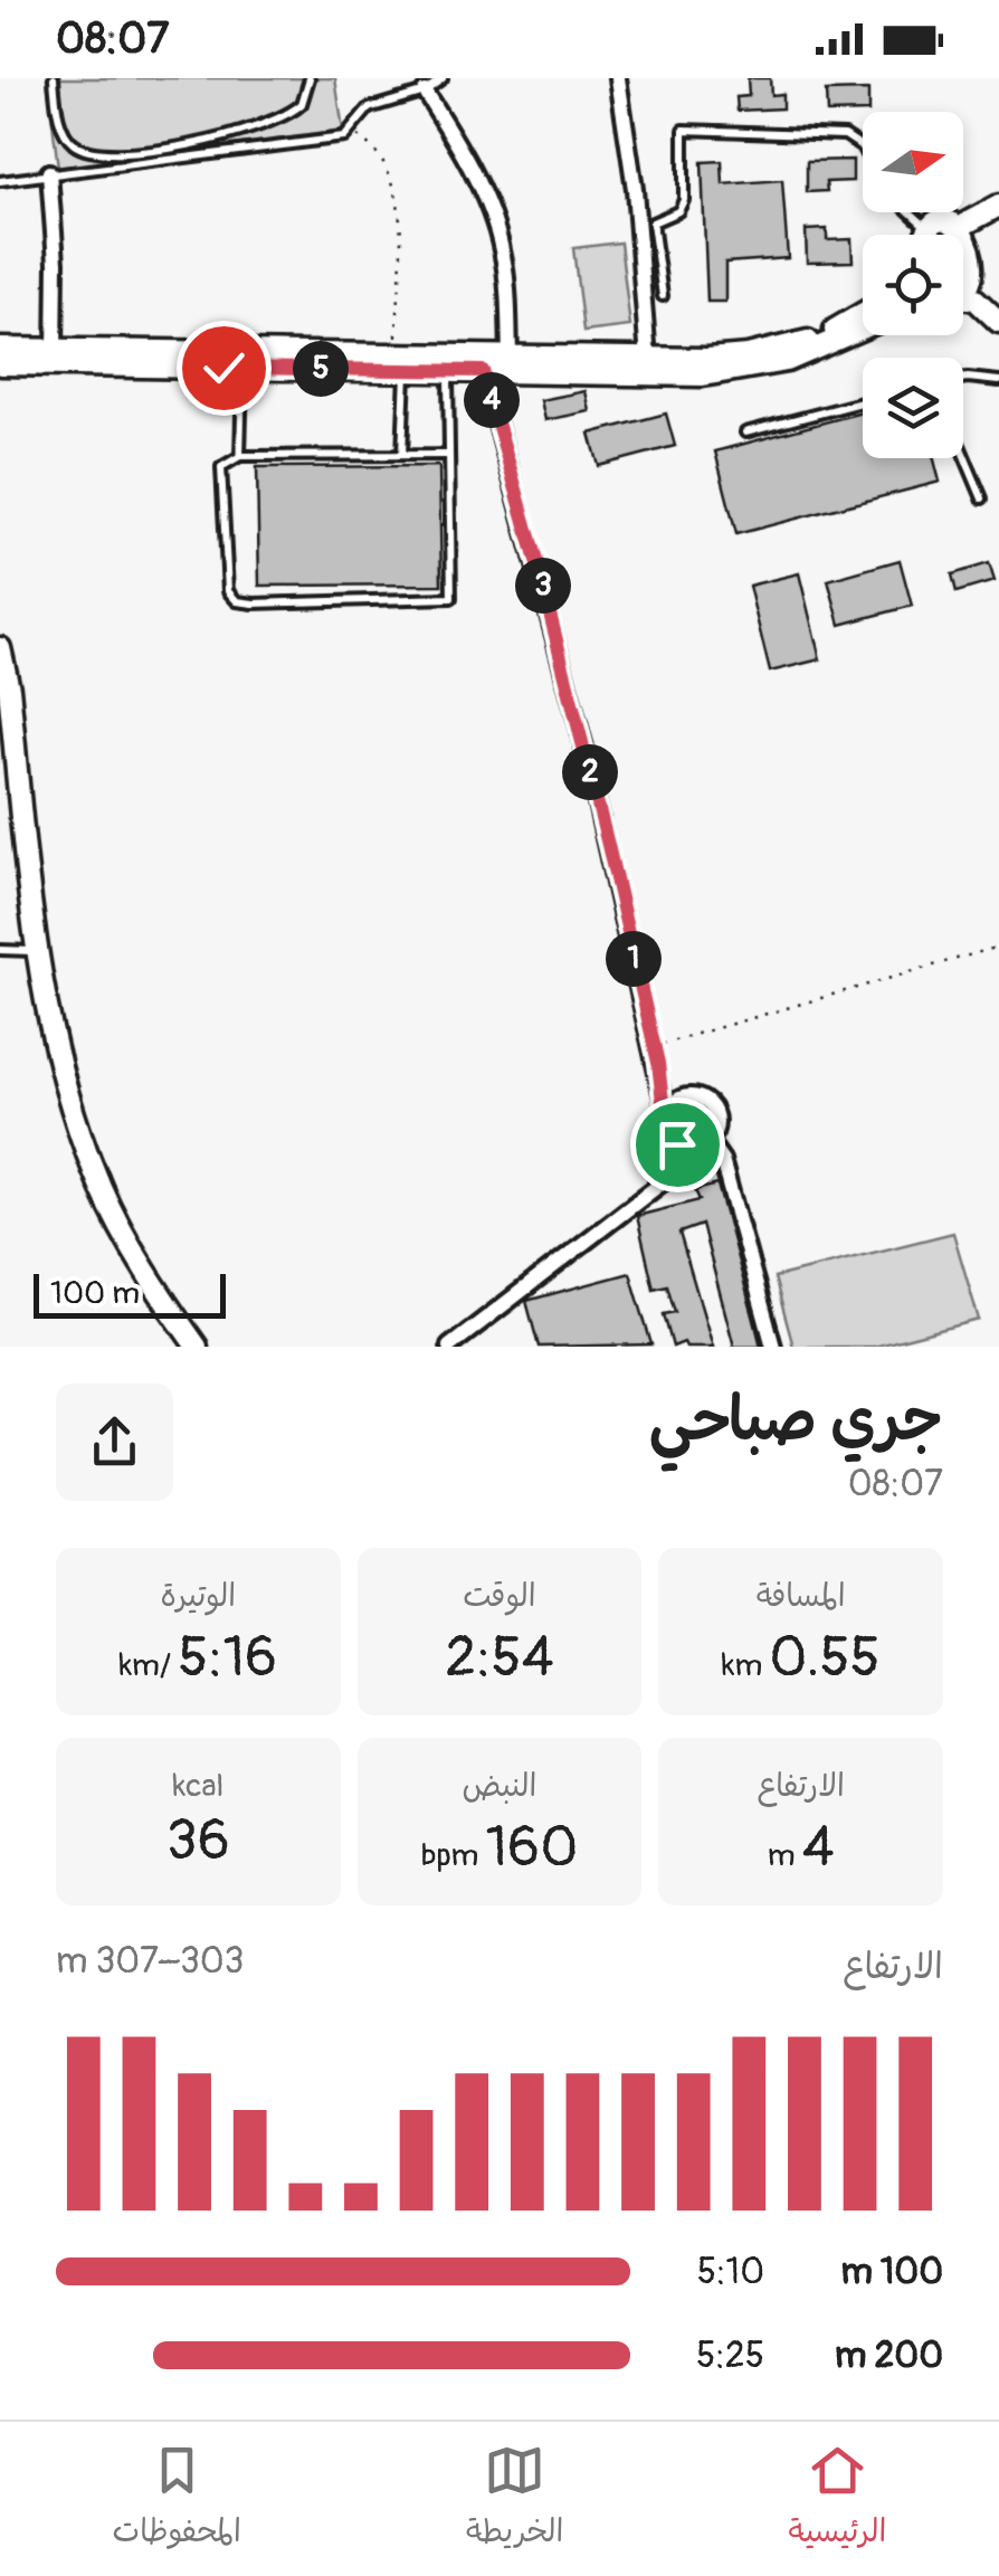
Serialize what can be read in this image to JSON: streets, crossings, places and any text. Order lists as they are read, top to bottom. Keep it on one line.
{"scale_bar":"100 m","north":"right","page":{"status":"08:07","pins":["5","4","3","2","1"],"scale":"100 m","heading":["جري صباحي","08:07"],"stats":[["المسافة","0.55 km"],["الوقت","2:54"],["الوتيرة","5:16 /km"],["الارتفاع","4 m"],["النبض","160 bpm"],["kcal","36"]],"chart":["الارتفاع","303–307 m"],"list":[{"name":"100 m","note":"5:10"},{"name":"200 m","note":"5:25"}],"tabs":["الرئيسية","الخريطة","المحفوظات"]}}
